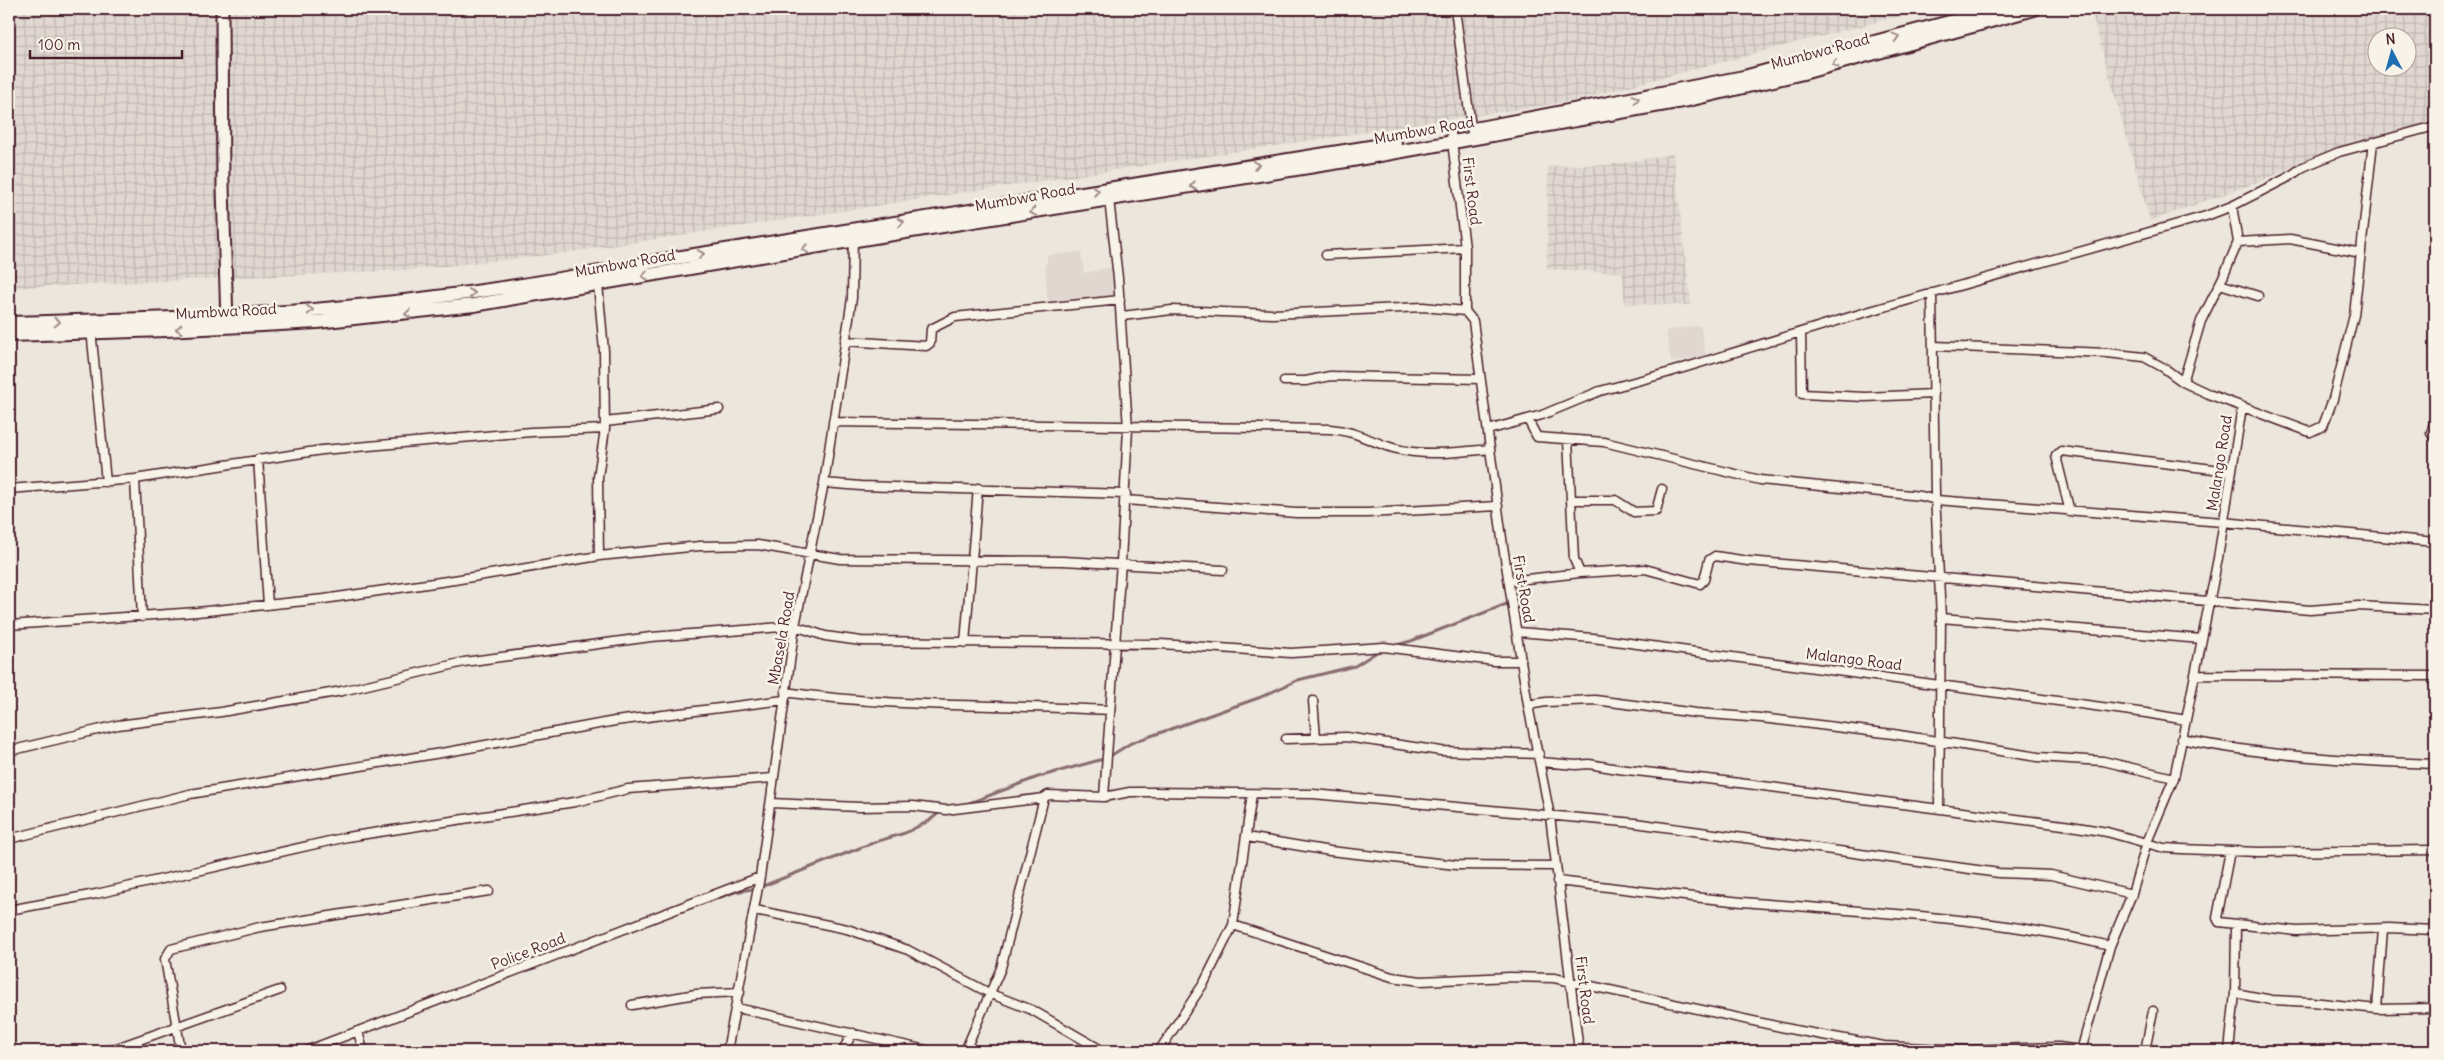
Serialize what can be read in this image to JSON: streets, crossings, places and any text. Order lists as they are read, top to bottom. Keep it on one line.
{"streets":{"main road":["Mumbwa Road"],"street":["First Road","Malango Road","Mbasela Road","Police Road"]},"crossings":[["Mumbwa Road","First Road"],["Mumbwa Road","Mbasela Road"],["First Road","Malango Road"],["Mbasela Road","Police Road"]],"scale_bar":"100 m","north":"top"}
